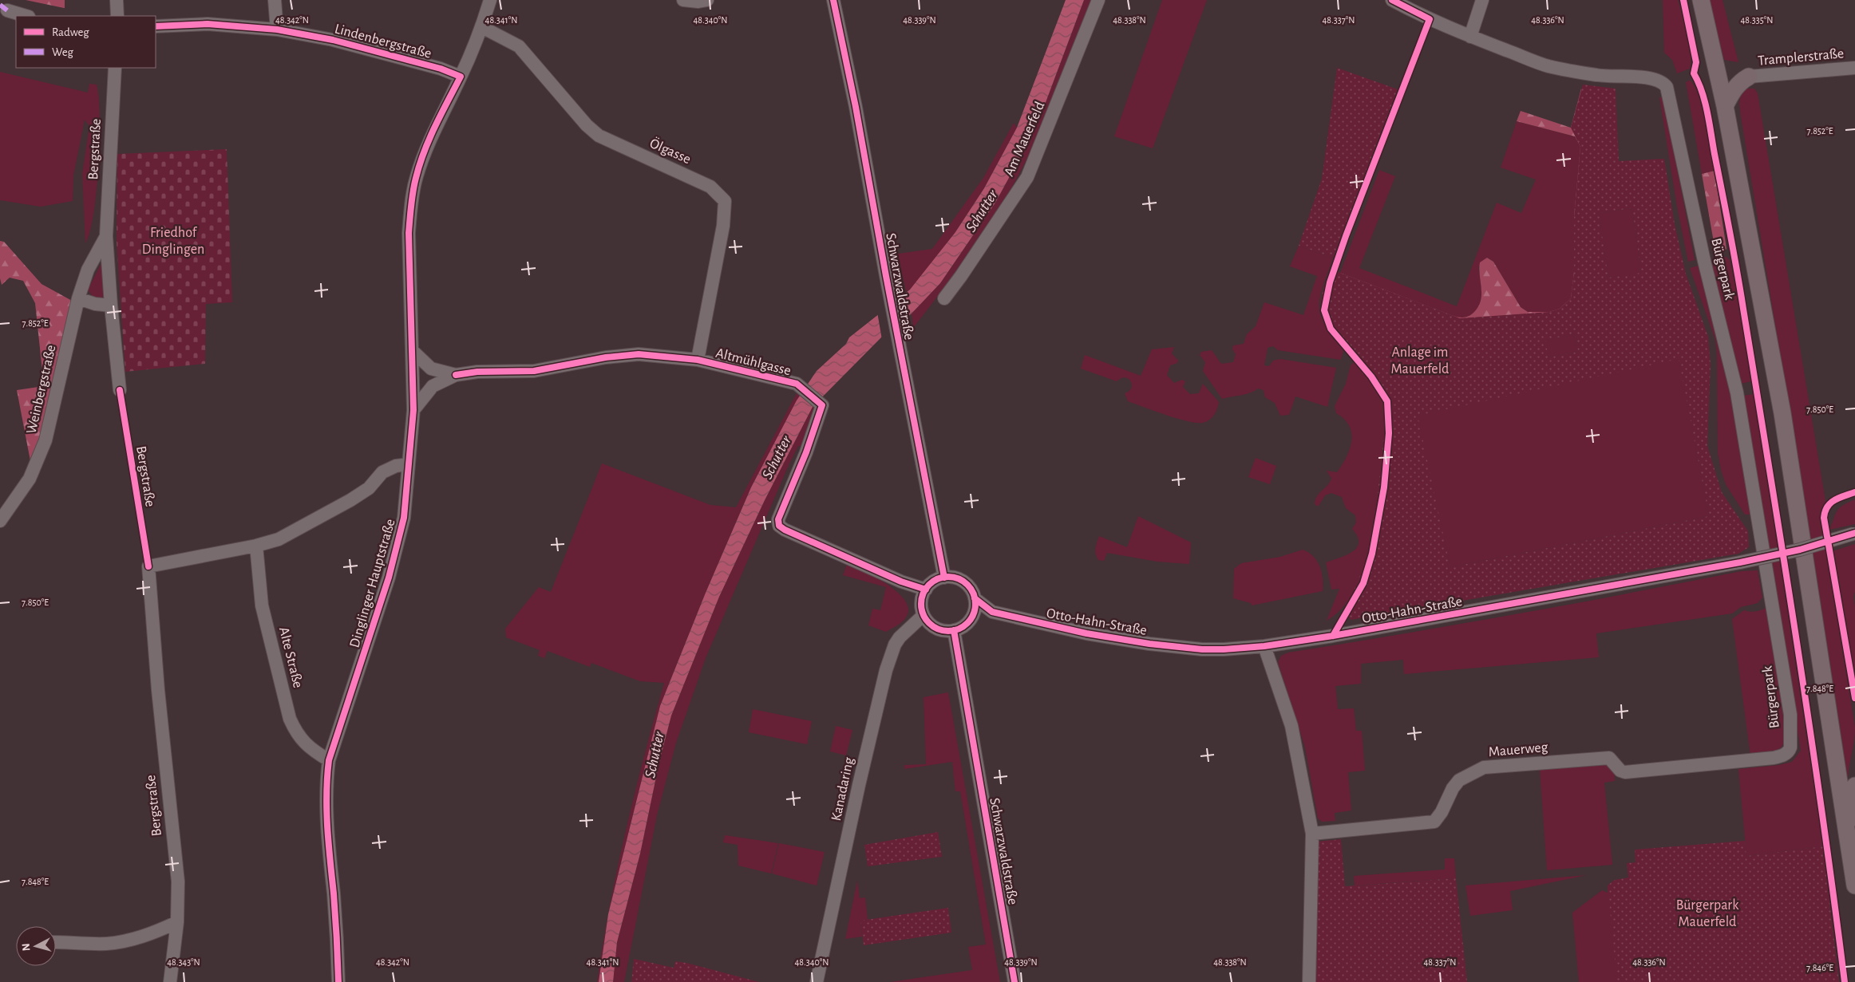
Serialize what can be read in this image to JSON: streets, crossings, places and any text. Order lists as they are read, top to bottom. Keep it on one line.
{"streets":{"street":["Lindenbergstraße","Tramplerstraße","Am Mauerfeld","Bergstraße","Ölgasse","Bürgerpark","Schwarzwaldstraße","Altmühlgasse","Weinbergstraße","Dinglinger Hauptstraße","Otto-Hahn-Straße","Alte Straße","Mauerweg","Kanadaring"]},"crossings":[["Lindenbergstraße","Dinglinger Hauptstraße"],["Bergstraße","Weinbergstraße"],["Bergstraße","Alte Straße"],["Ölgasse","Altmühlgasse"],["Ölgasse","Dinglinger Hauptstraße"],["Bürgerpark","Mauerweg"],["Schwarzwaldstraße","Altmühlgasse"],["Schwarzwaldstraße","Otto-Hahn-Straße"],["Schwarzwaldstraße","Kanadaring"],["Altmühlgasse","Dinglinger Hauptstraße"],["Altmühlgasse","Otto-Hahn-Straße"],["Altmühlgasse","Kanadaring"],["Dinglinger Hauptstraße","Alte Straße"],["Otto-Hahn-Straße","Kanadaring"]],"water":["Schutter"],"parks":["Friedhof Dinglingen","Anlage im Mauerfeld","Bürgerpark Mauerfeld"],"legend":["Radweg","Weg"],"north":"left","coordinates":["48.342°N","48.341°N","48.340°N","48.339°N","48.338°N","48.337°N","48.336°N","48.335°N","7.852°E","7.850°E","7.848°E","48.343°N","7.846°E"]}
